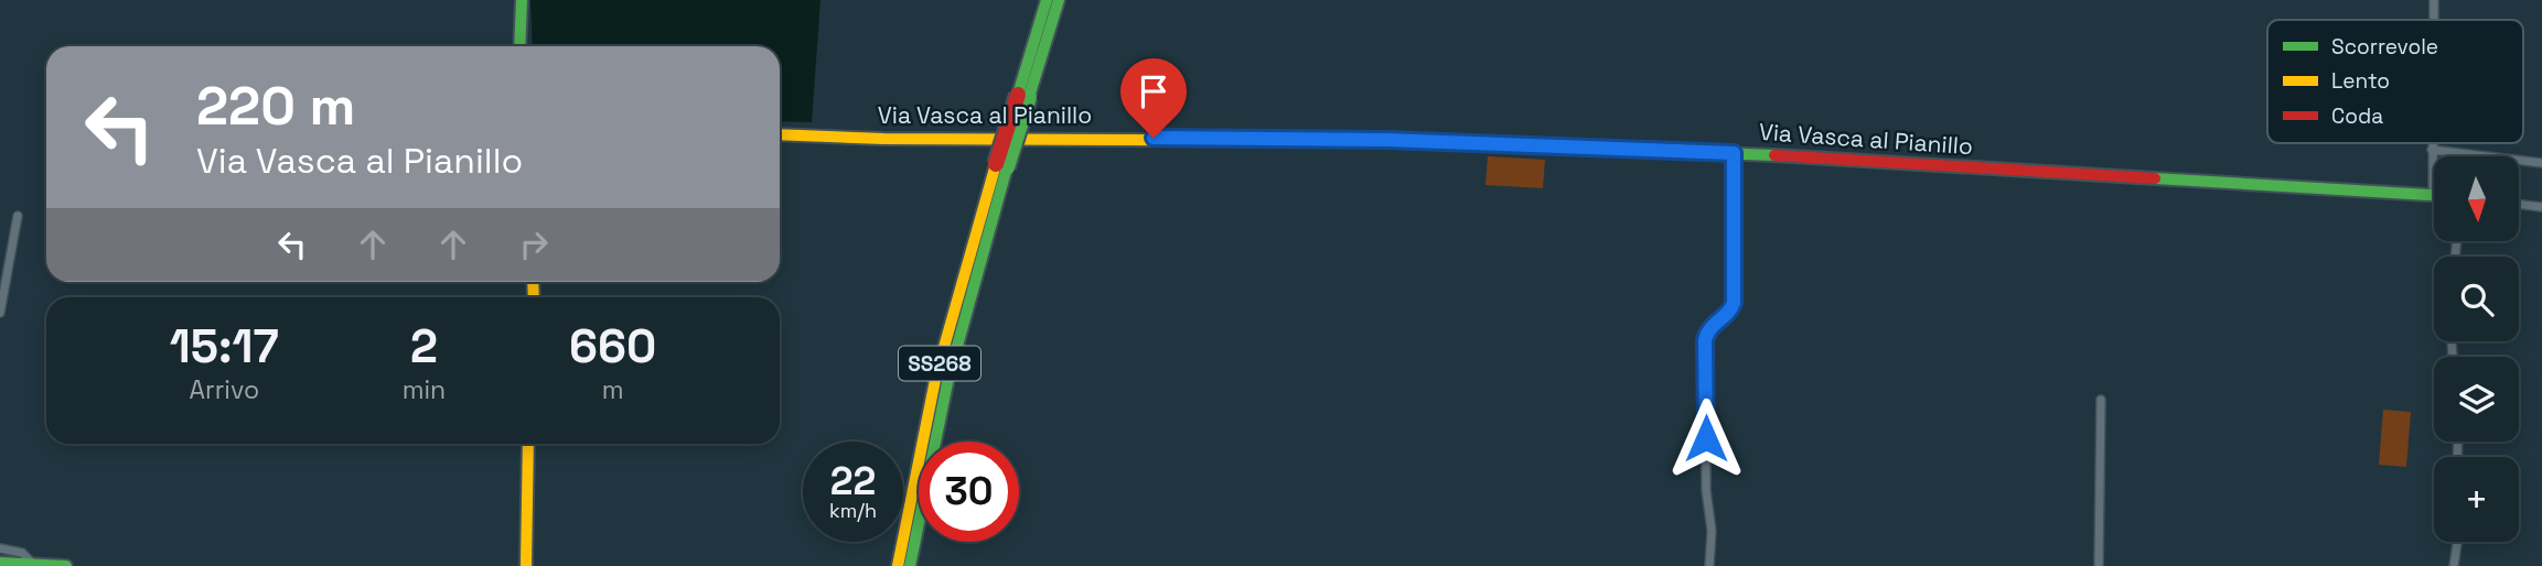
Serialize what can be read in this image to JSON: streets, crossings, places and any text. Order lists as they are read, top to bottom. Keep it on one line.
{"streets":{"main road":["Via Vasca al Pianillo","SS268"]},"legend":["Scorrevole","Lento","Coda"],"north":"bottom","page":{"turn":["220 m","Via Vasca al Pianillo"],"map_buttons":"+","eta":["15:17","Arrivo","2","min","660","m"],"speed":"22 km/h","limit":"30"}}
